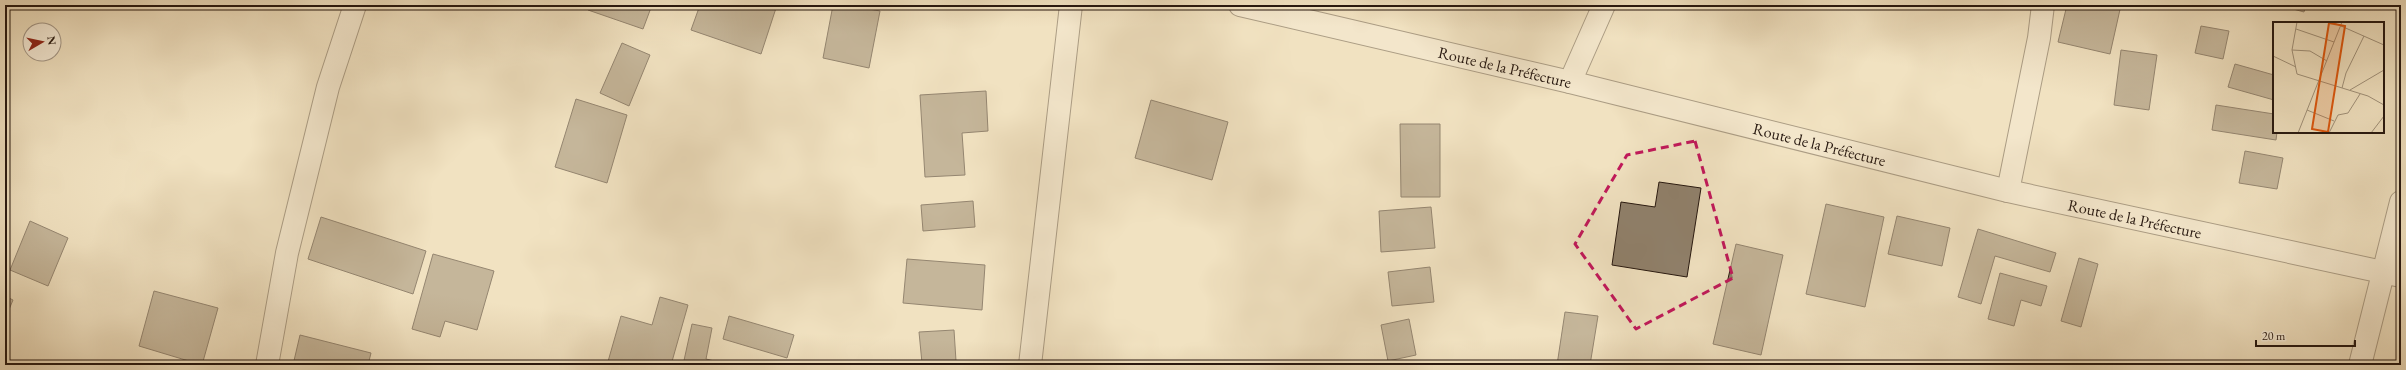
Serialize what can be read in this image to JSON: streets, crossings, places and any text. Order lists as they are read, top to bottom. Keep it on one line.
{"streets":{"street":["Route de la Préfecture"]},"scale_bar":"20 m","north":"right"}
